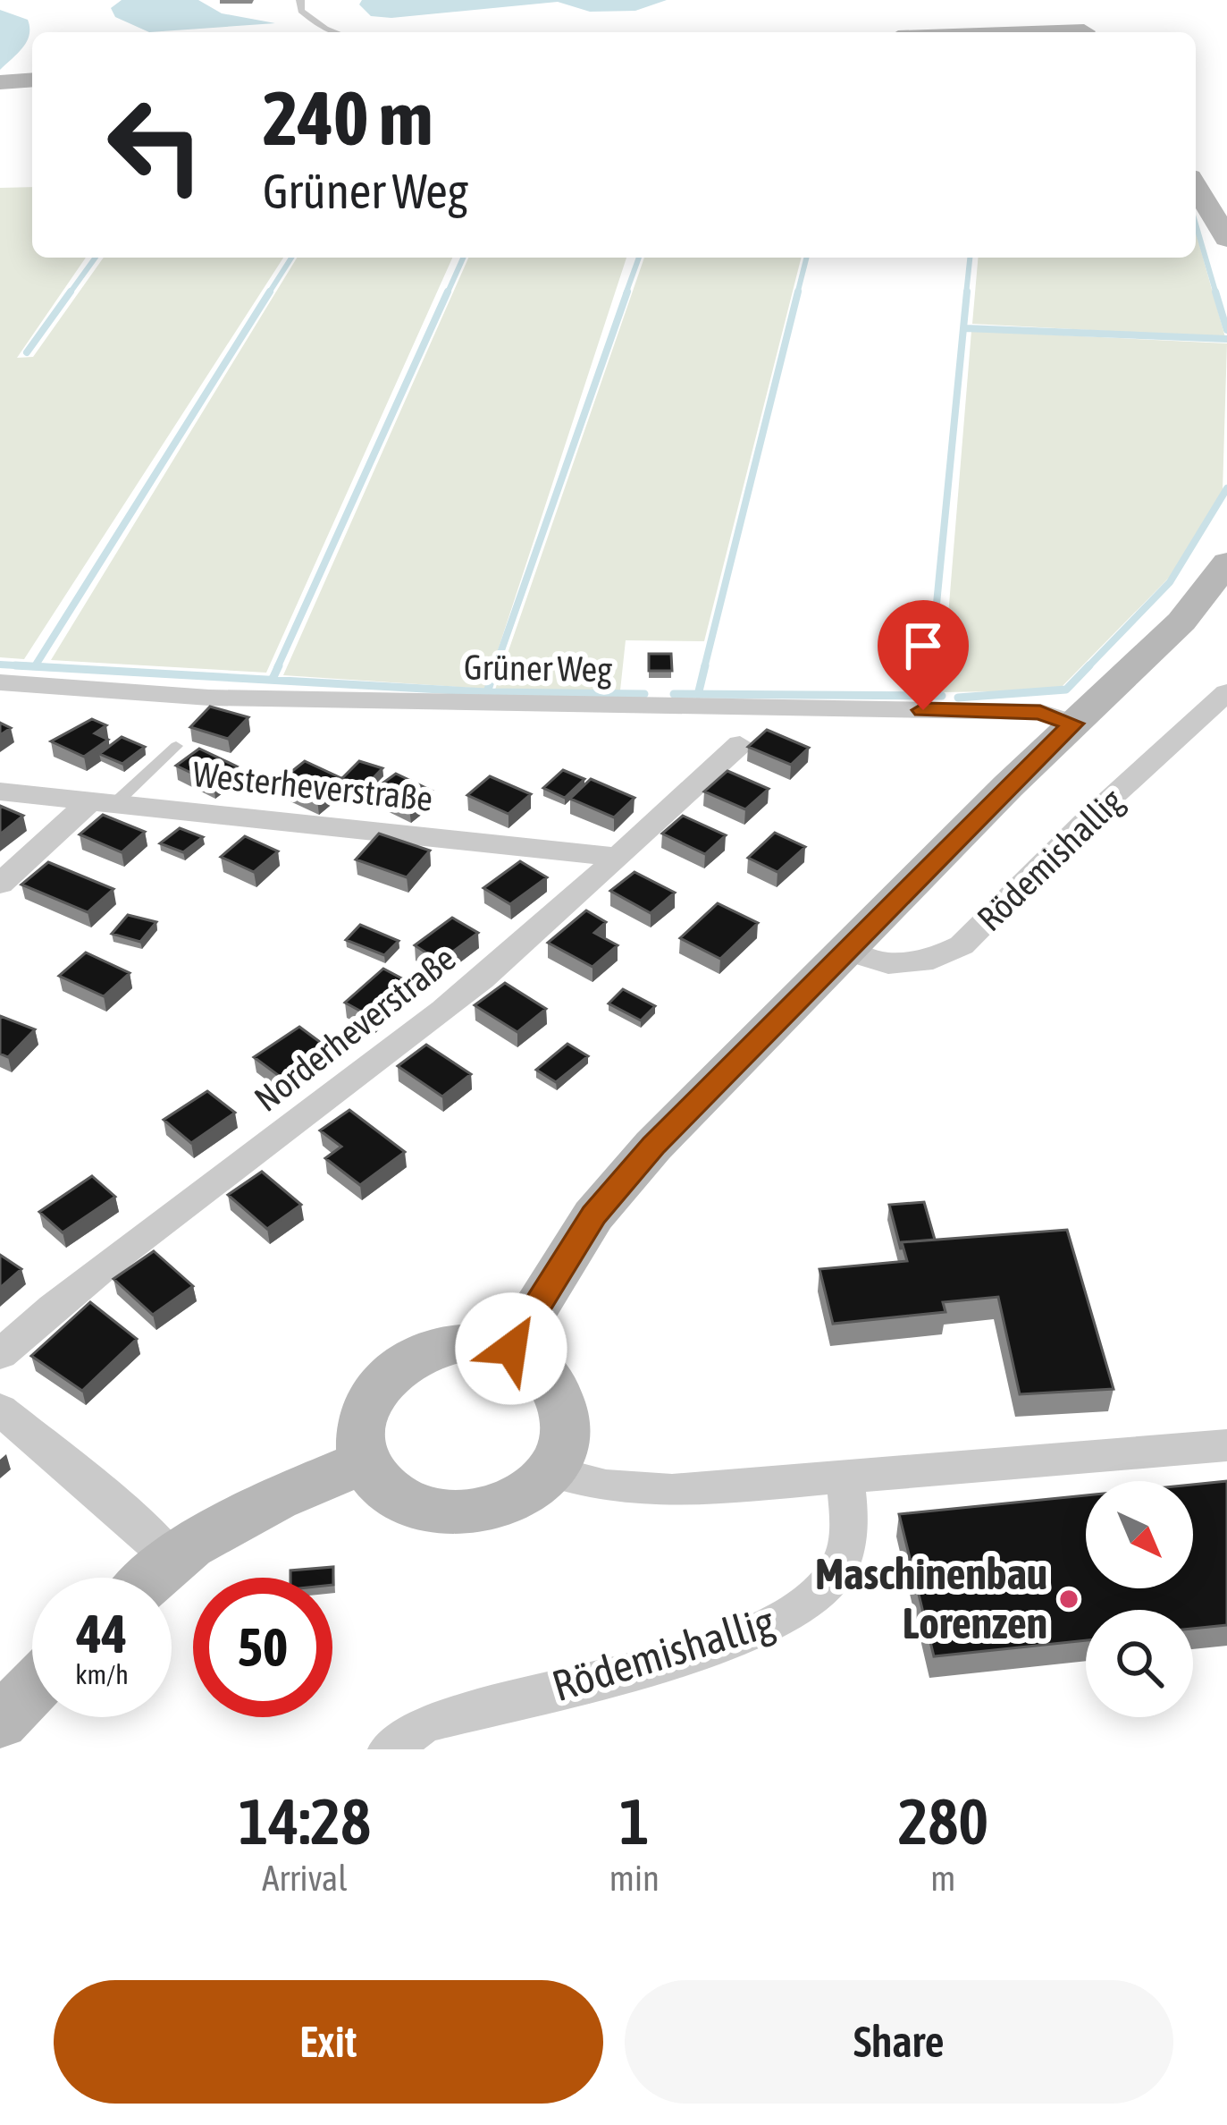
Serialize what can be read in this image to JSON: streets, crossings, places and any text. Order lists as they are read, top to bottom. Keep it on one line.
{"streets":{"street":["Grüner Weg","Westerheverstraße","Rödemishallig","Norderheverstraße"]},"crossings":[["Westerheverstraße","Norderheverstraße"]],"places":["Maschinenbau Lorenzen"],"north":"bottom right","page":{"turn":["240 m","Grüner Weg"],"speed":"44 km/h","limit":"50","eta":["14:28","Arrival","1","min","280","m"],"buttons":["Exit","Share"]}}
